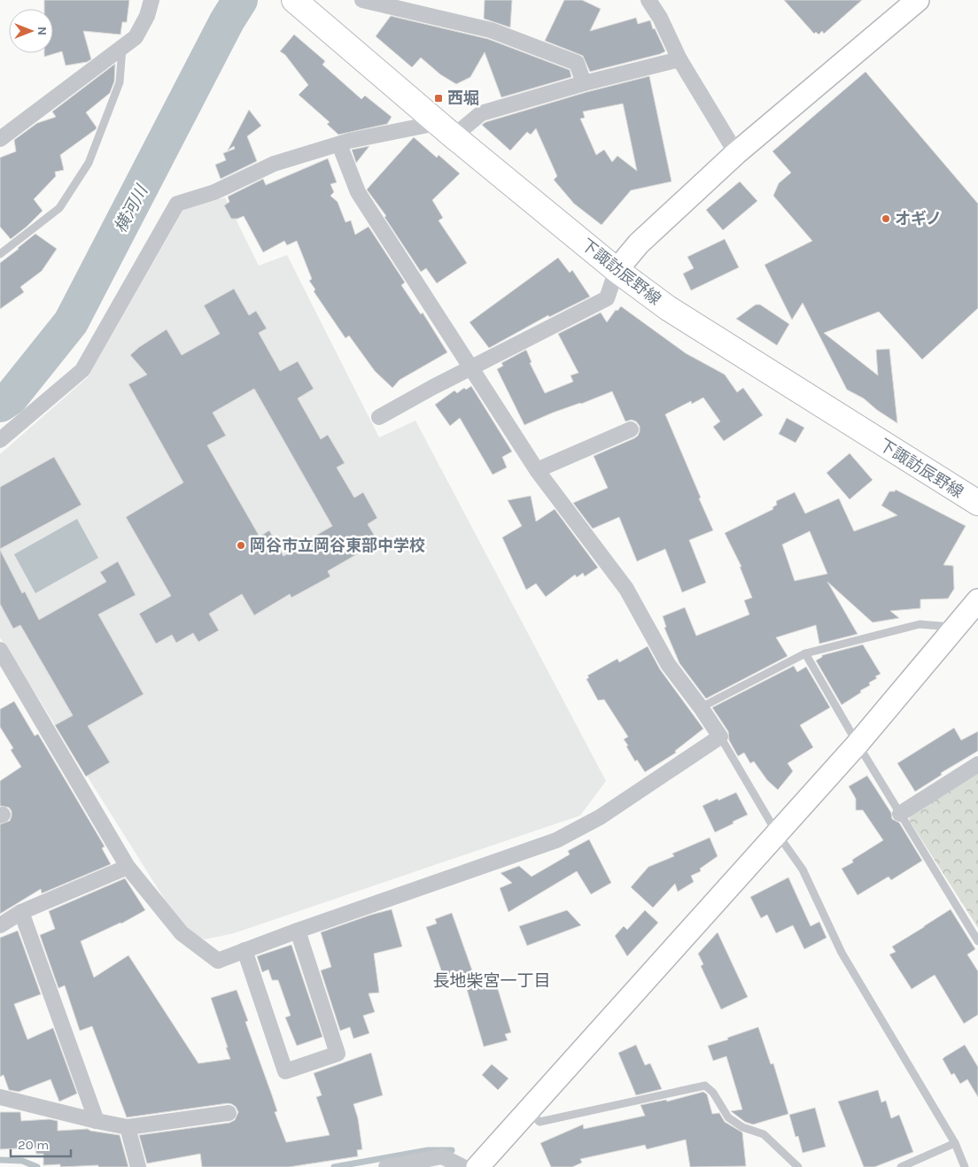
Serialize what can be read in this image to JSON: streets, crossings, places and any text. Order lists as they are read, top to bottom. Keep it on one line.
{"streets":{"main road":["下諏訪辰野線"]},"districts":["長地柴宮一丁目"],"water":["横河川"],"places":{"transit":["西堀"],"other":["オギノ","岡谷市立岡谷東部中学校"]},"scale_bar":"20 m","north":"right"}
